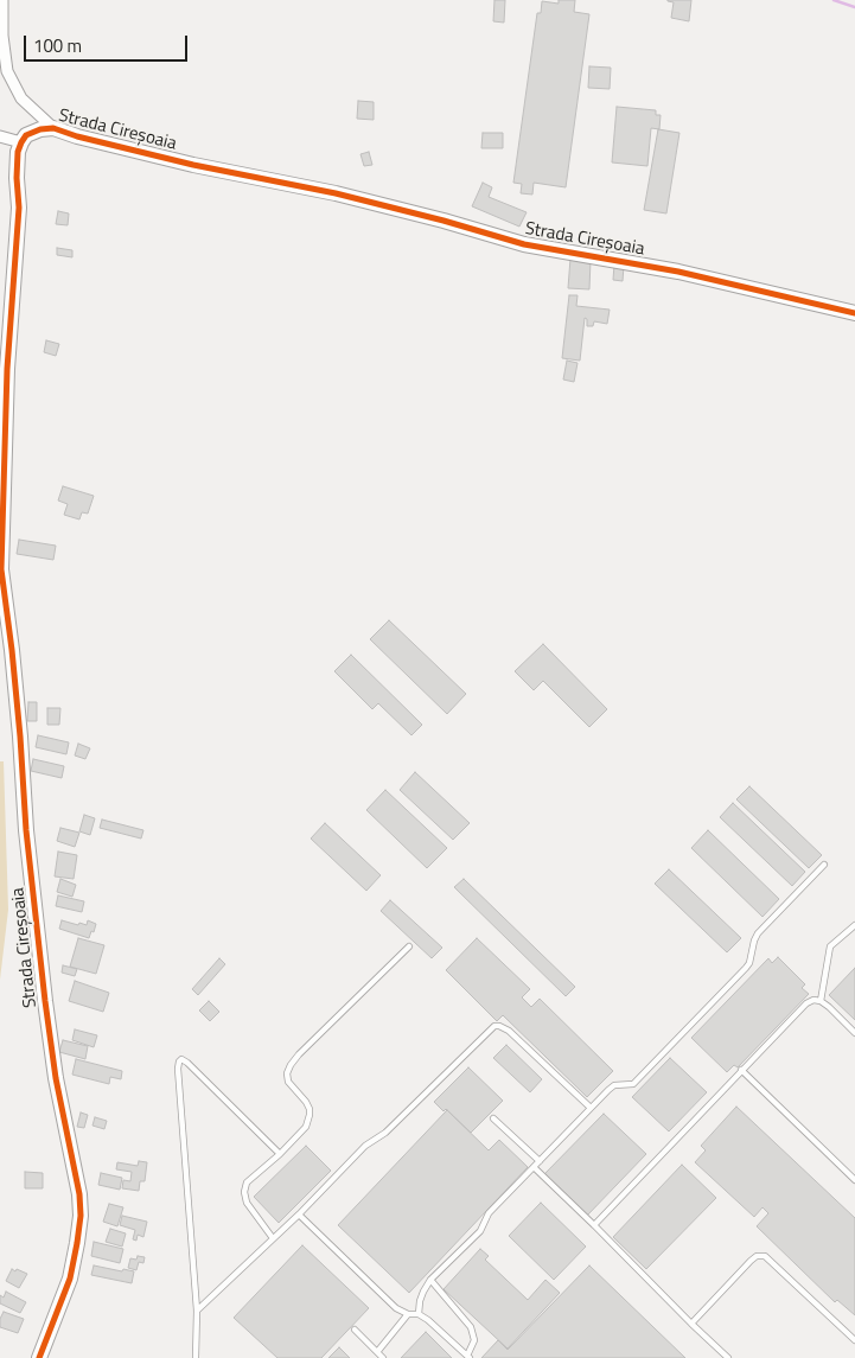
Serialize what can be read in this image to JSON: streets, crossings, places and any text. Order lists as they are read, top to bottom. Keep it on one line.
{"streets":{"street":["Strada Cireșoaia"]},"scale_bar":"100 m"}
